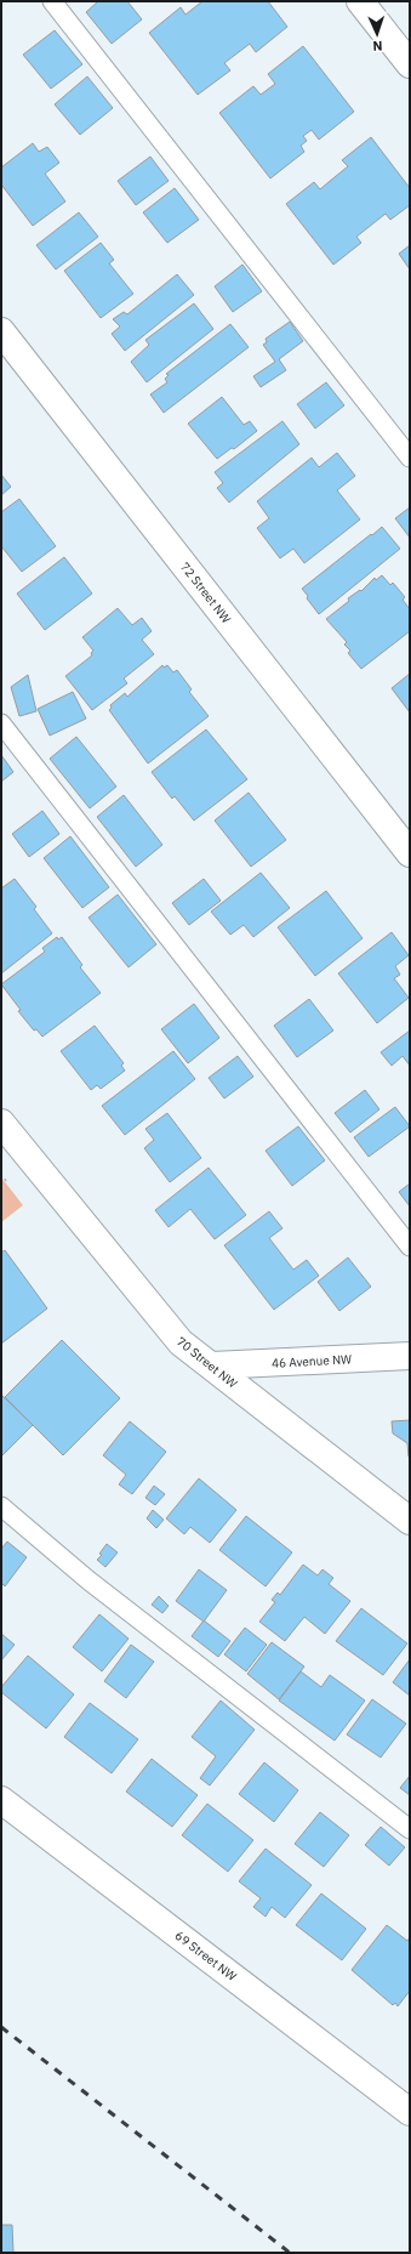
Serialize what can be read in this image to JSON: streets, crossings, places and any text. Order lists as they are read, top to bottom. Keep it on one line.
{"streets":{"street":["72 Street NW","46 Avenue NW","70 Street NW","69 Street NW"]},"crossings":[["46 Avenue NW","70 Street NW"]],"north":"bottom"}
